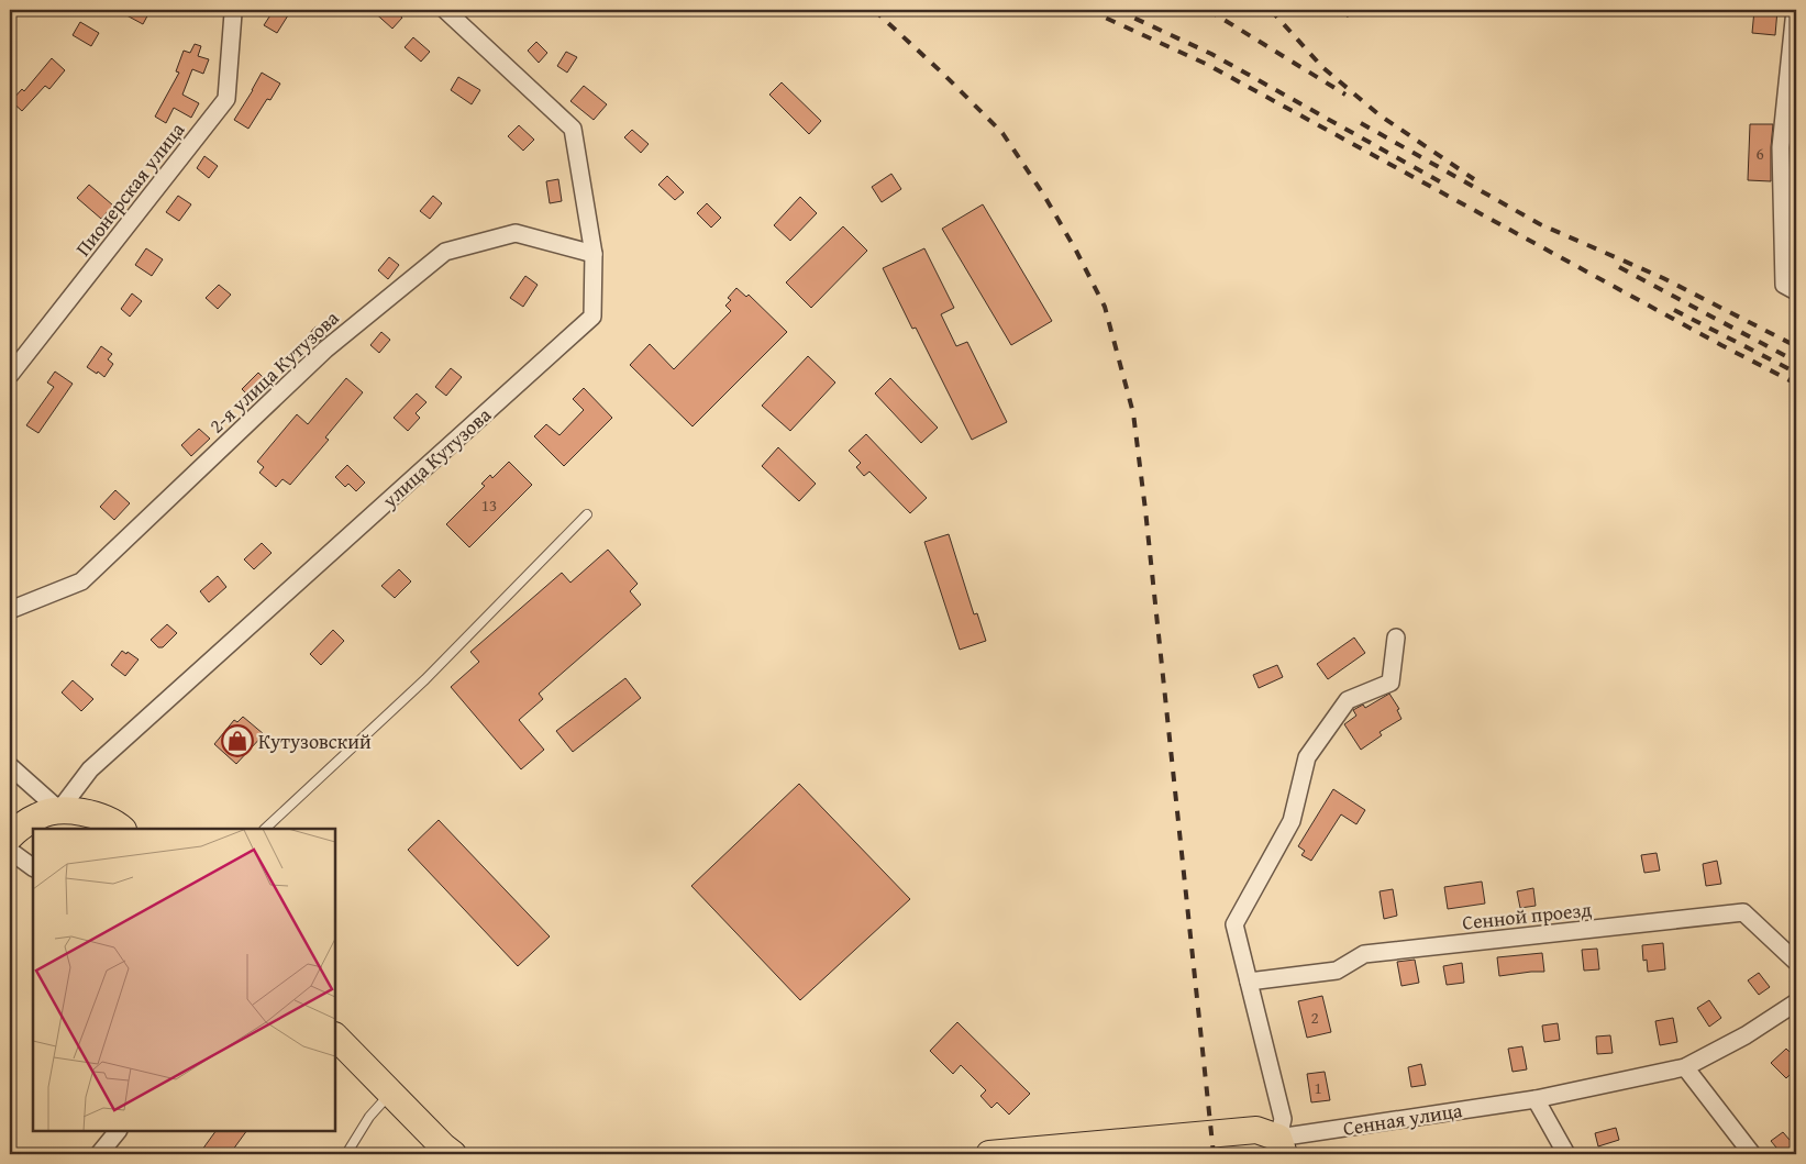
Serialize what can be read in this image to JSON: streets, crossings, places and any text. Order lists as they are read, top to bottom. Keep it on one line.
{"streets":{"main road":["Сенная улица"],"street":["Пионерская улица","2-я улица Кутузова","улица Кутузова","Сенной проезд"]},"crossings":[["2-я улица Кутузова","улица Кутузова"]],"places":{"shop":["Кутузовский"]},"house_numbers":["6","13","2","1"]}
